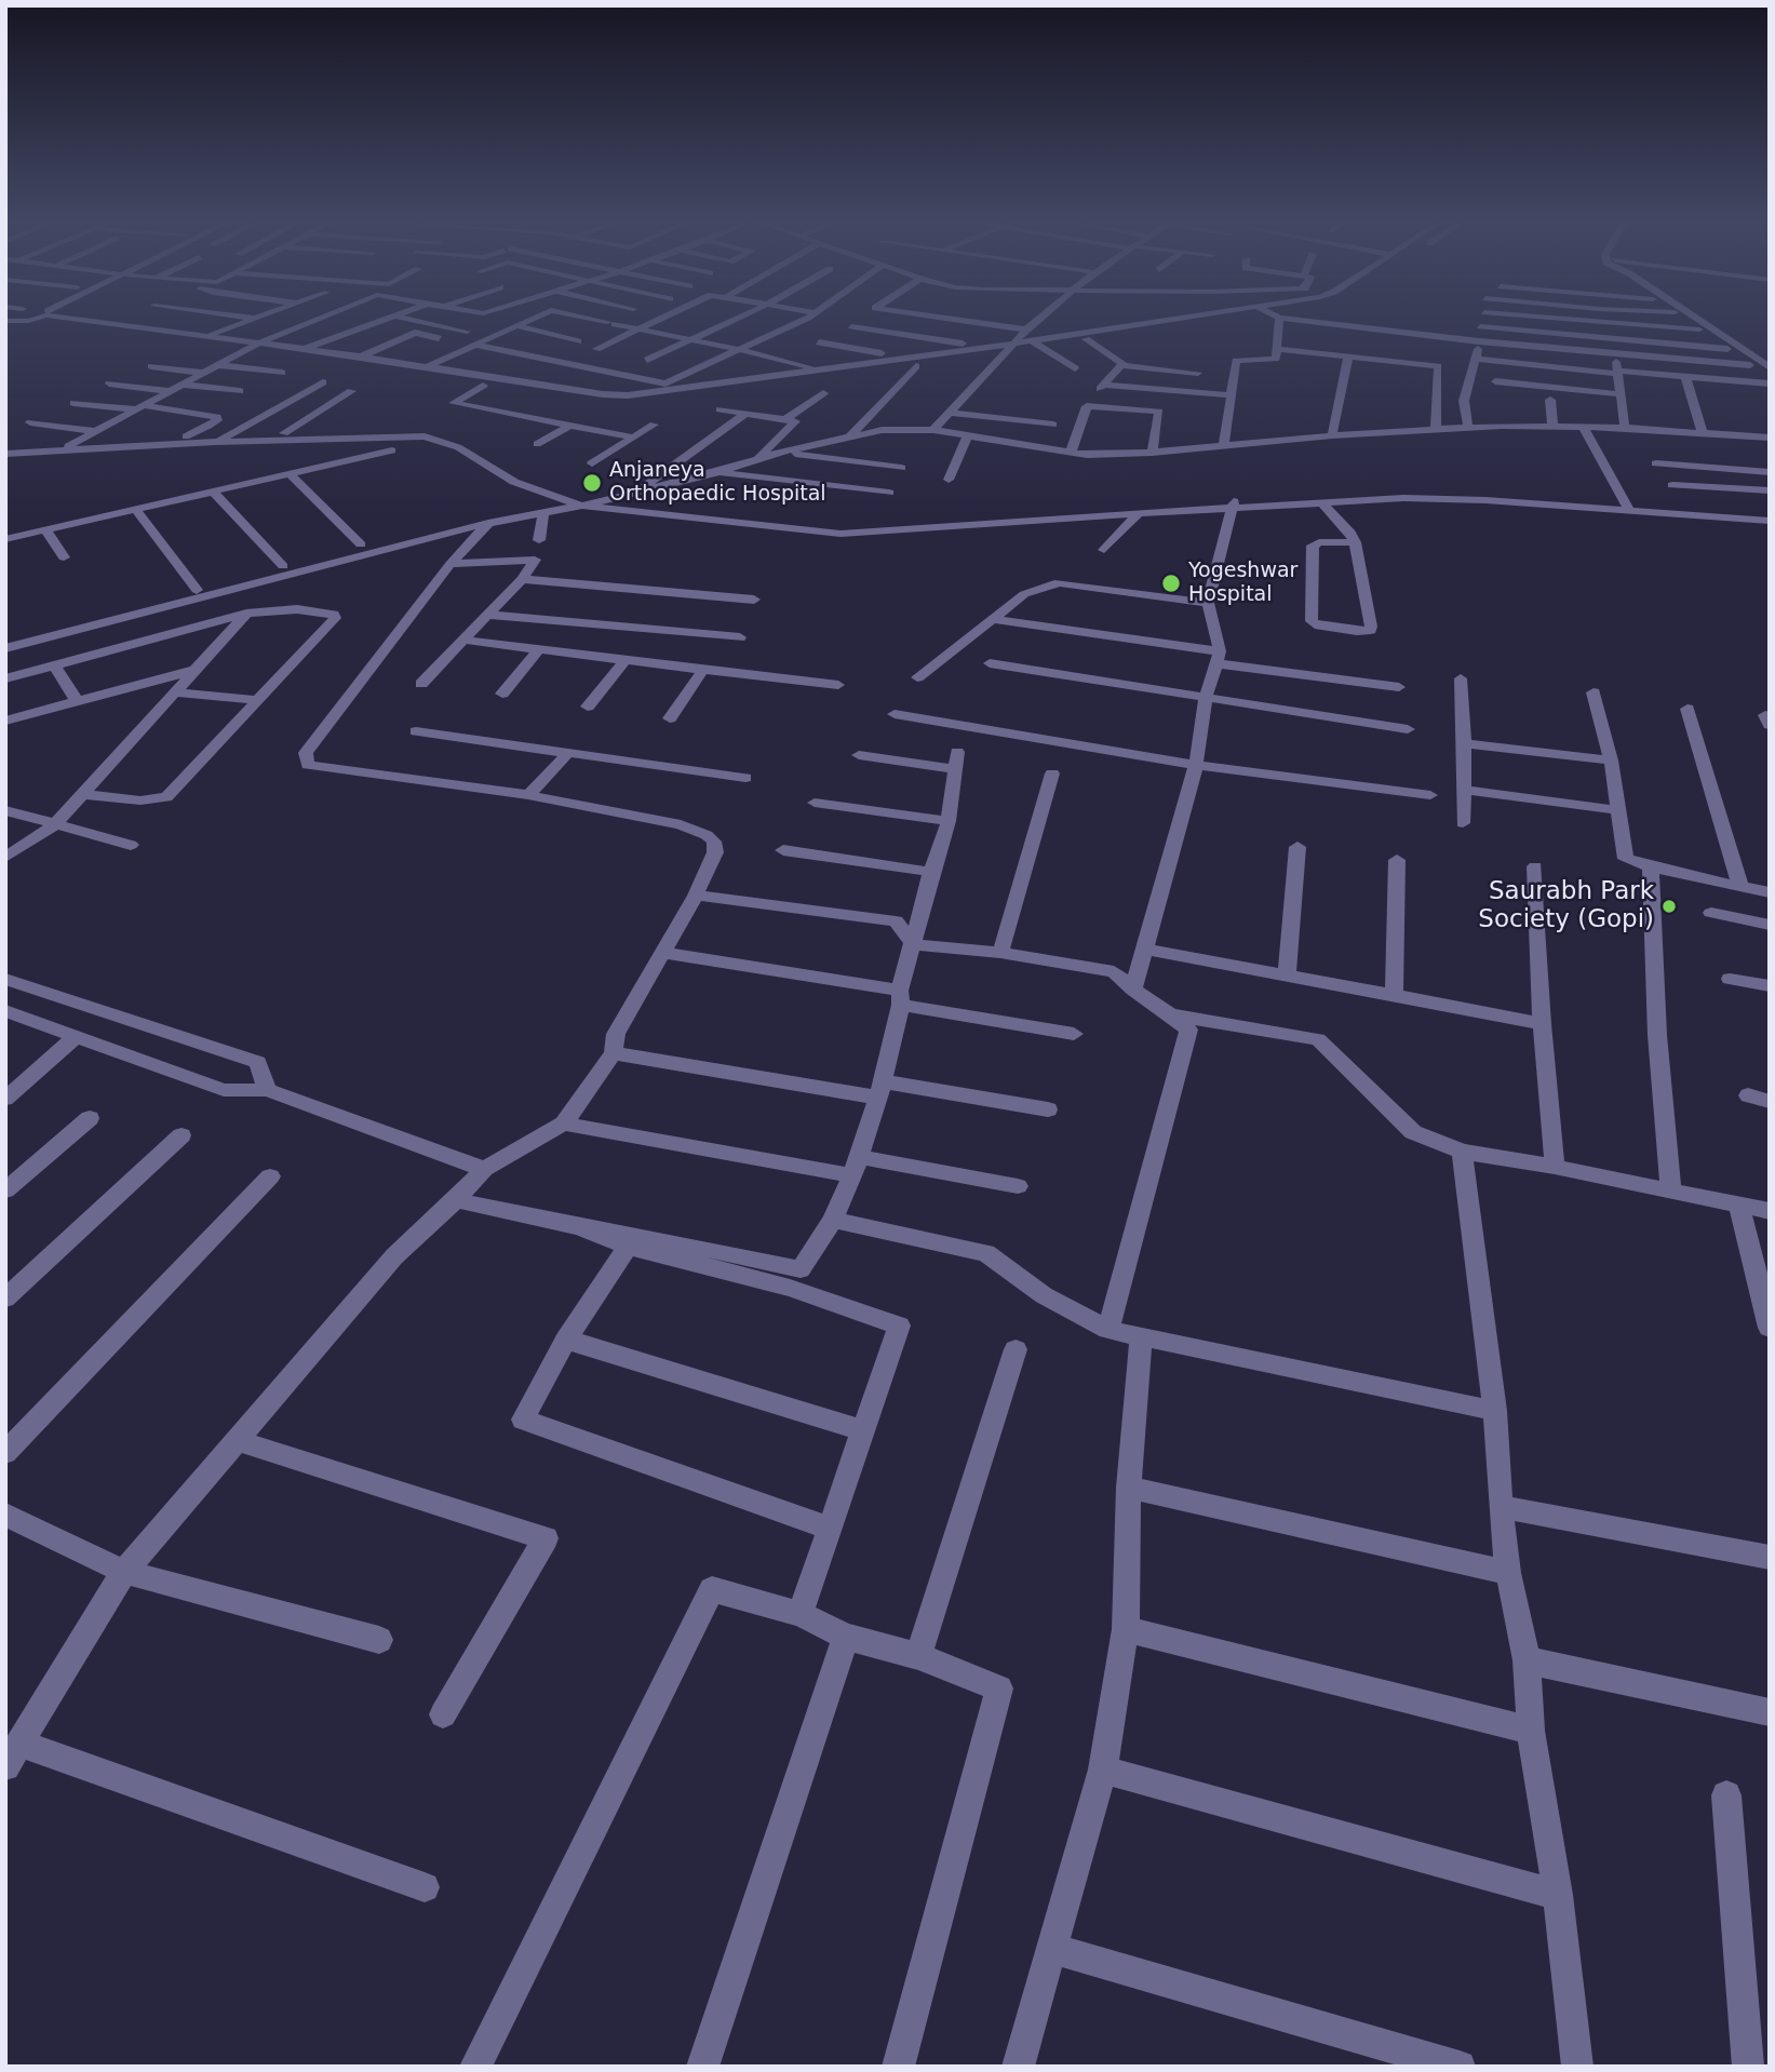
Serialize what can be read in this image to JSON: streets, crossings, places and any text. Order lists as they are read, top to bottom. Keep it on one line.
{"places":["Anjaneya Orthopaedic Hospital","Yogeshwar Hospital","Saurabh Park Society (Gopi)"]}
